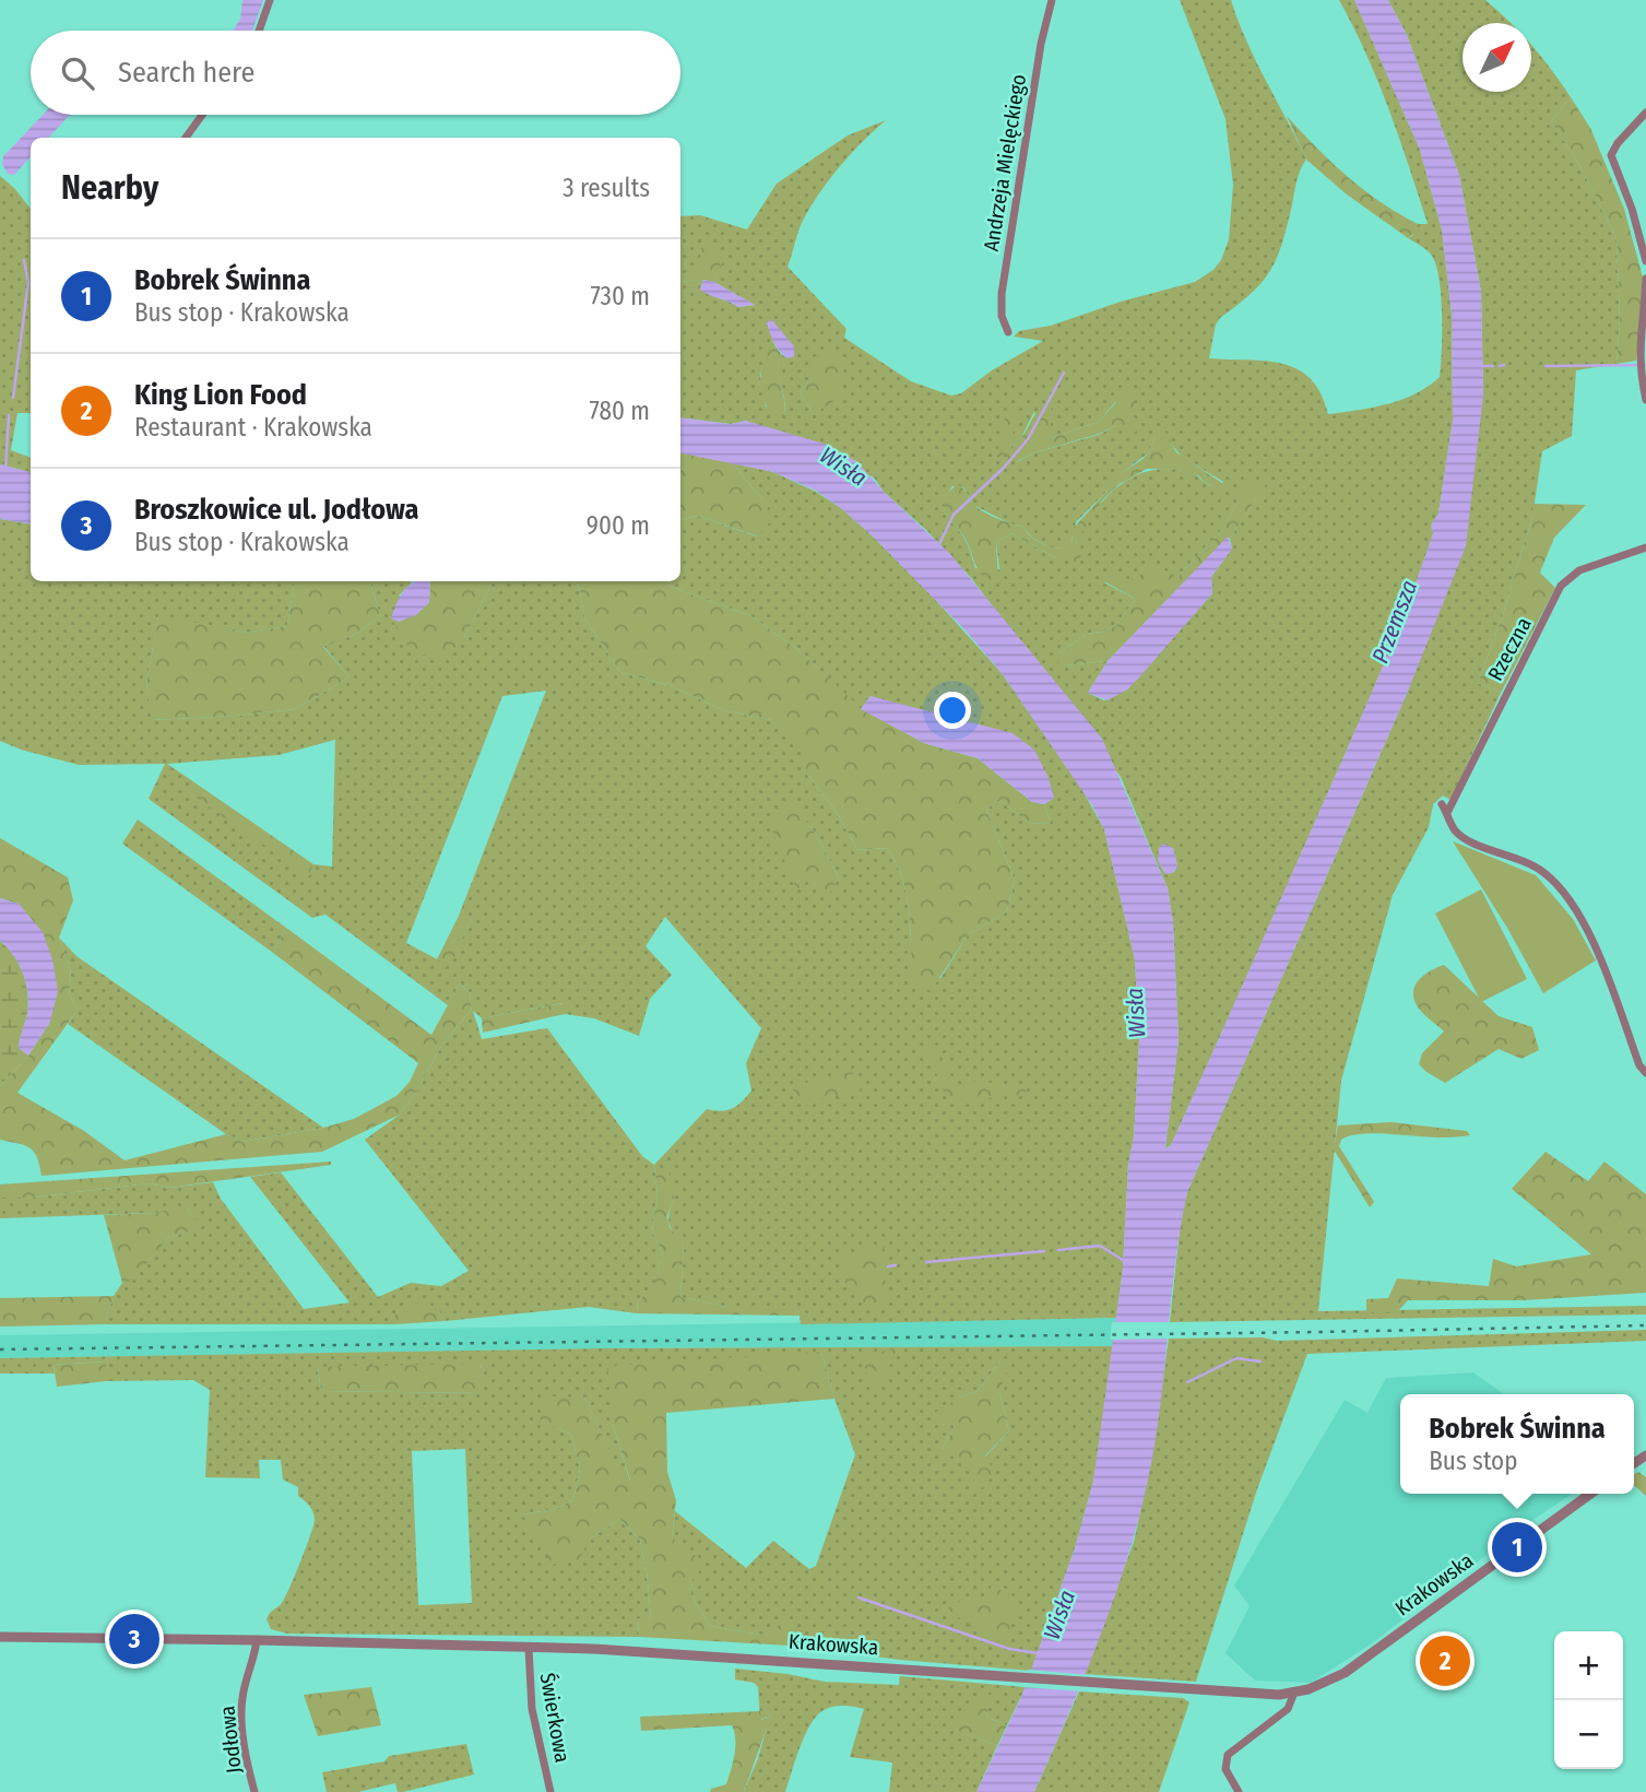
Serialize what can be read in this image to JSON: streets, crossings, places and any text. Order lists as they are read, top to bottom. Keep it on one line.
{"streets":{"street":["Andrzeja Mielęckiego","Rzeczna","Krakowska","Świerkowa","Jodłowa"]},"crossings":[["Krakowska","Świerkowa"],["Krakowska","Jodłowa"]],"water":["Wisła","Przemsza"],"north":"top right","page":{"search":"Search here","heading":["Nearby","3 results"],"list":[{"mark":"1","name":"Bobrek Świnna","note":"Bus stop · Krakowska","value":"730 m"},{"mark":"2","name":"King Lion Food","note":"Restaurant · Krakowska","value":"780 m"},{"mark":"3","name":"Broszkowice ul. Jodłowa","note":"Bus stop · Krakowska","value":"900 m"}],"popup":["Bobrek Świnna","Bus stop"],"pins":["1","3","2"],"map_buttons":["+","−"]}}
